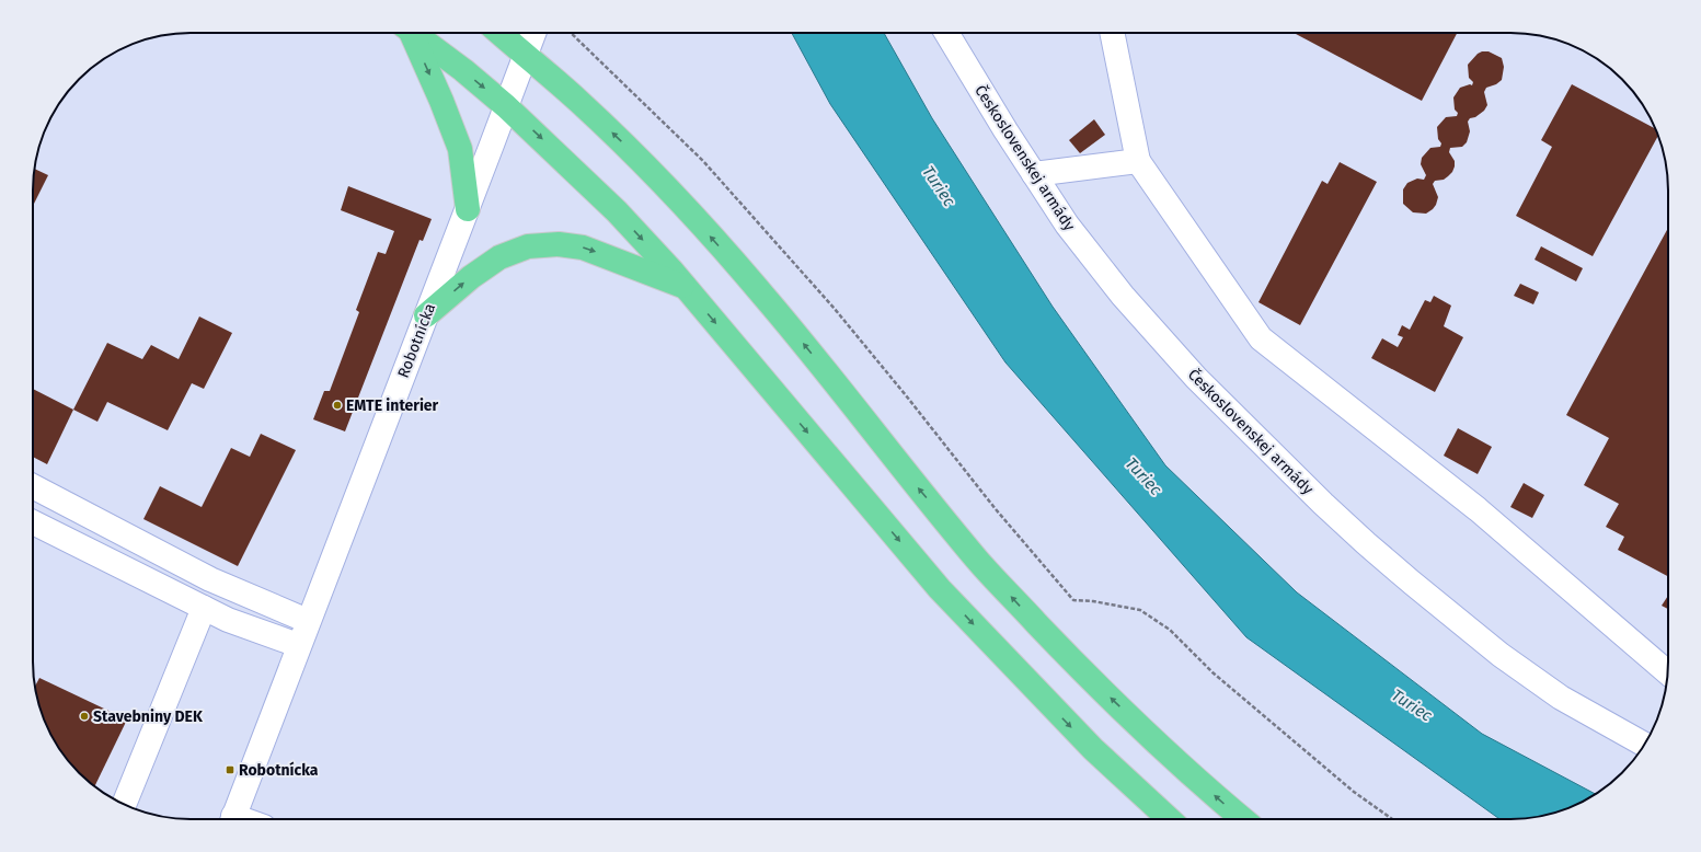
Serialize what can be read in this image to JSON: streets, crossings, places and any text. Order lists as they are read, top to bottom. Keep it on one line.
{"streets":{"street":["Československej armády","Robotnícka"]},"water":["Turiec"],"places":{"other":["EMTE interier","Stavebniny DEK"],"transit":["Robotnícka"]}}
